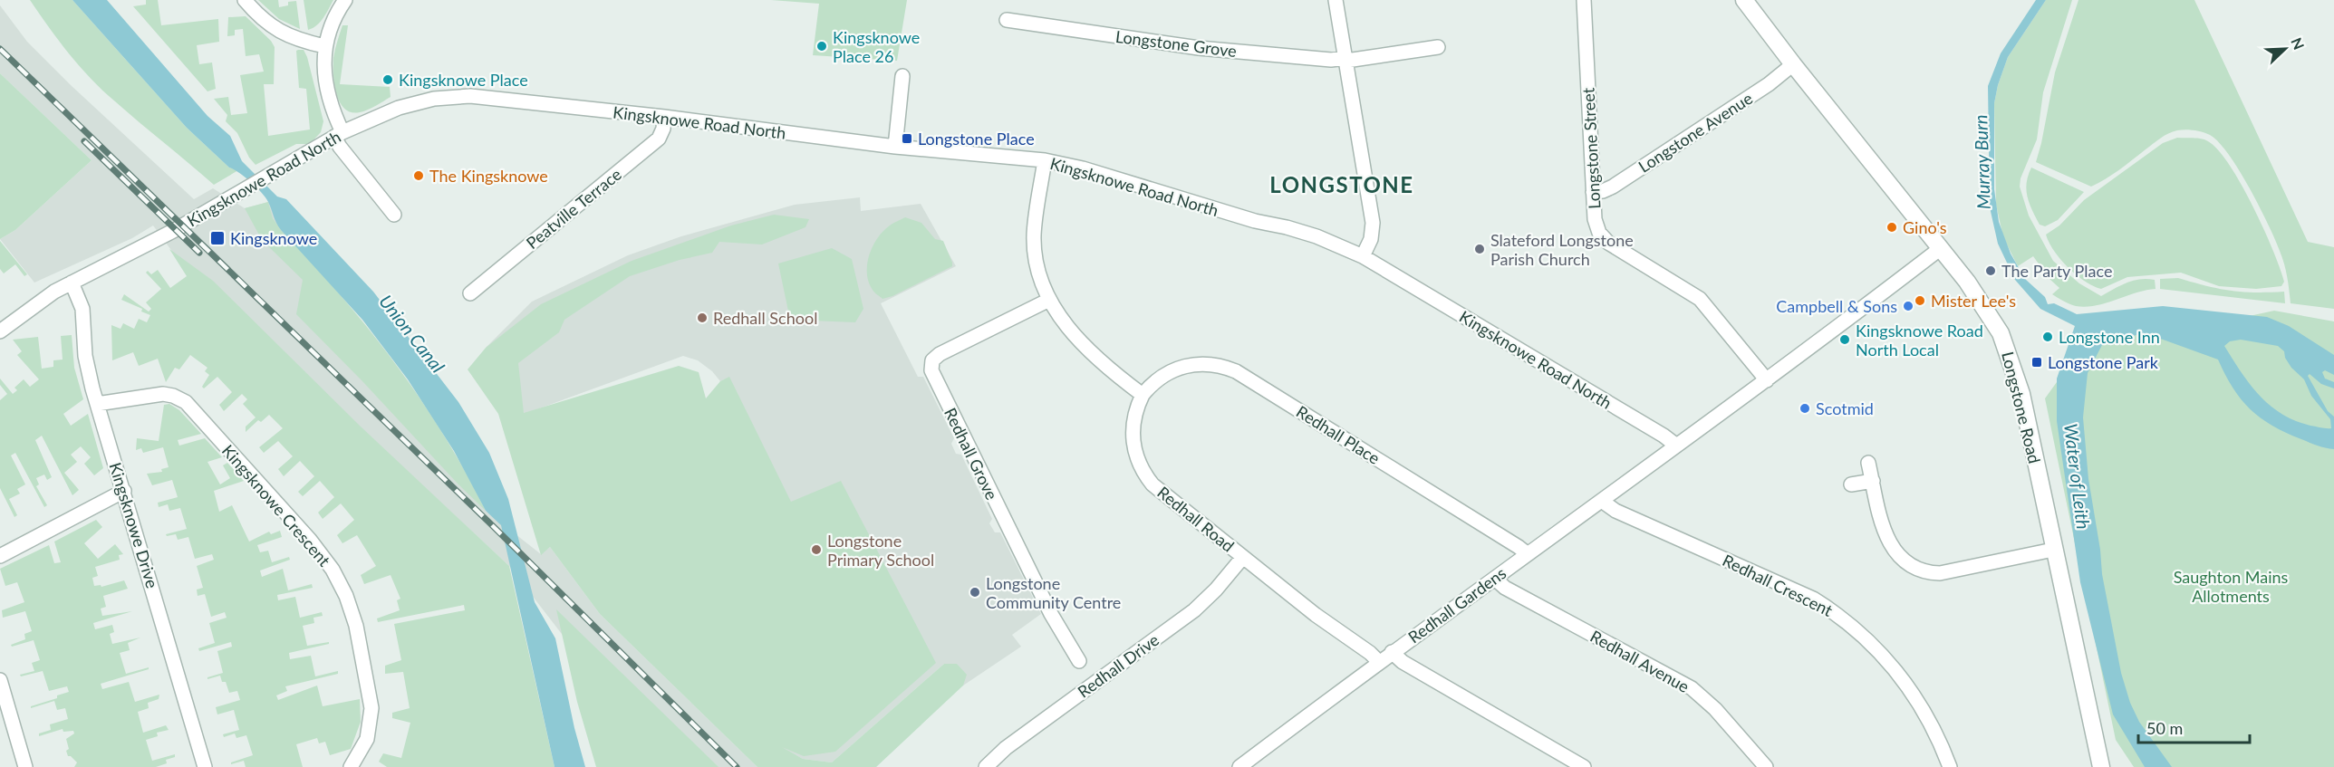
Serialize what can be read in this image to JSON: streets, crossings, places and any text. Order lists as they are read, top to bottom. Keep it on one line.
{"streets":{"street":["Longstone Grove","Kingsknowe Road North","Longstone Avenue","Longstone Street","Peatville Terrace","Longstone Road","Redhall Place","Redhall Grove","Kingsknowe Crescent","Redhall Road","Kingsknowe Drive","Redhall Crescent","Redhall Gardens","Redhall Avenue","Redhall Drive"]},"crossings":[["Kingsknowe Road North","Peatville Terrace"],["Kingsknowe Road North","Kingsknowe Drive"],["Kingsknowe Road North","Redhall Gardens"],["Longstone Avenue","Longstone Street"],["Longstone Avenue","Longstone Road"],["Redhall Place","Redhall Road"],["Redhall Place","Redhall Gardens"],["Kingsknowe Crescent","Kingsknowe Drive"],["Redhall Road","Redhall Gardens"],["Redhall Road","Redhall Drive"],["Redhall Crescent","Redhall Gardens"],["Redhall Gardens","Redhall Avenue"]],"districts":["LONGSTONE"],"water":["Murray Burn","Union Canal","Water of Leith"],"parks":["Saughton Mains Allotments"],"places":{"other":["Kingsknowe Place 26","Kingsknowe Place","The Kingsknowe","Gino's","Slateford Longstone Parish Church","The Party Place","Mister Lee's","Campbell & Sons","Redhall School","Longstone Inn","Kingsknowe Road North Local","Scotmid","Longstone Primary School","Longstone Community Centre"],"transit":["Longstone Place","Kingsknowe","Longstone Park"]},"scale_bar":"50 m","north":"top right"}
